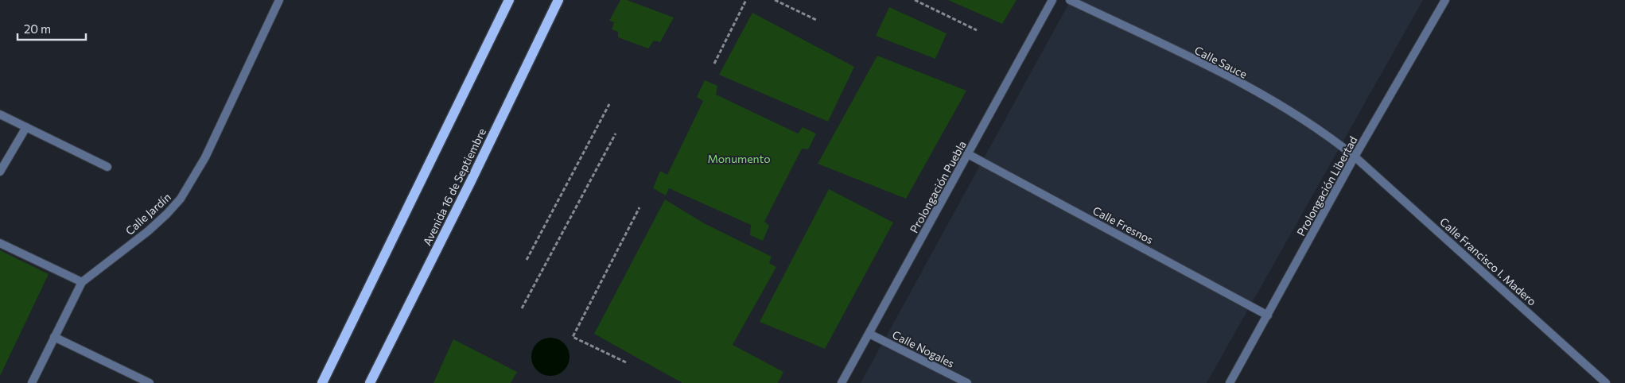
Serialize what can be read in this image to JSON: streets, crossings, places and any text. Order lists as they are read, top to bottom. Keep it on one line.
{"streets":{"main road":["Avenida 16 de Septiembre"],"street":["Calle Sauce","Prolongación Libertad","Prolongación Puebla","Calle Jardín","Calle Fresnos","Calle Francisco I. Madero","Calle Nogales"]},"crossings":[["Calle Sauce","Prolongación Libertad"],["Calle Sauce","Calle Francisco I. Madero"],["Prolongación Libertad","Calle Fresnos"],["Prolongación Libertad","Calle Francisco I. Madero"],["Prolongación Puebla","Calle Fresnos"],["Prolongación Puebla","Calle Nogales"]],"parks":["Monumento"],"scale_bar":"20 m"}
